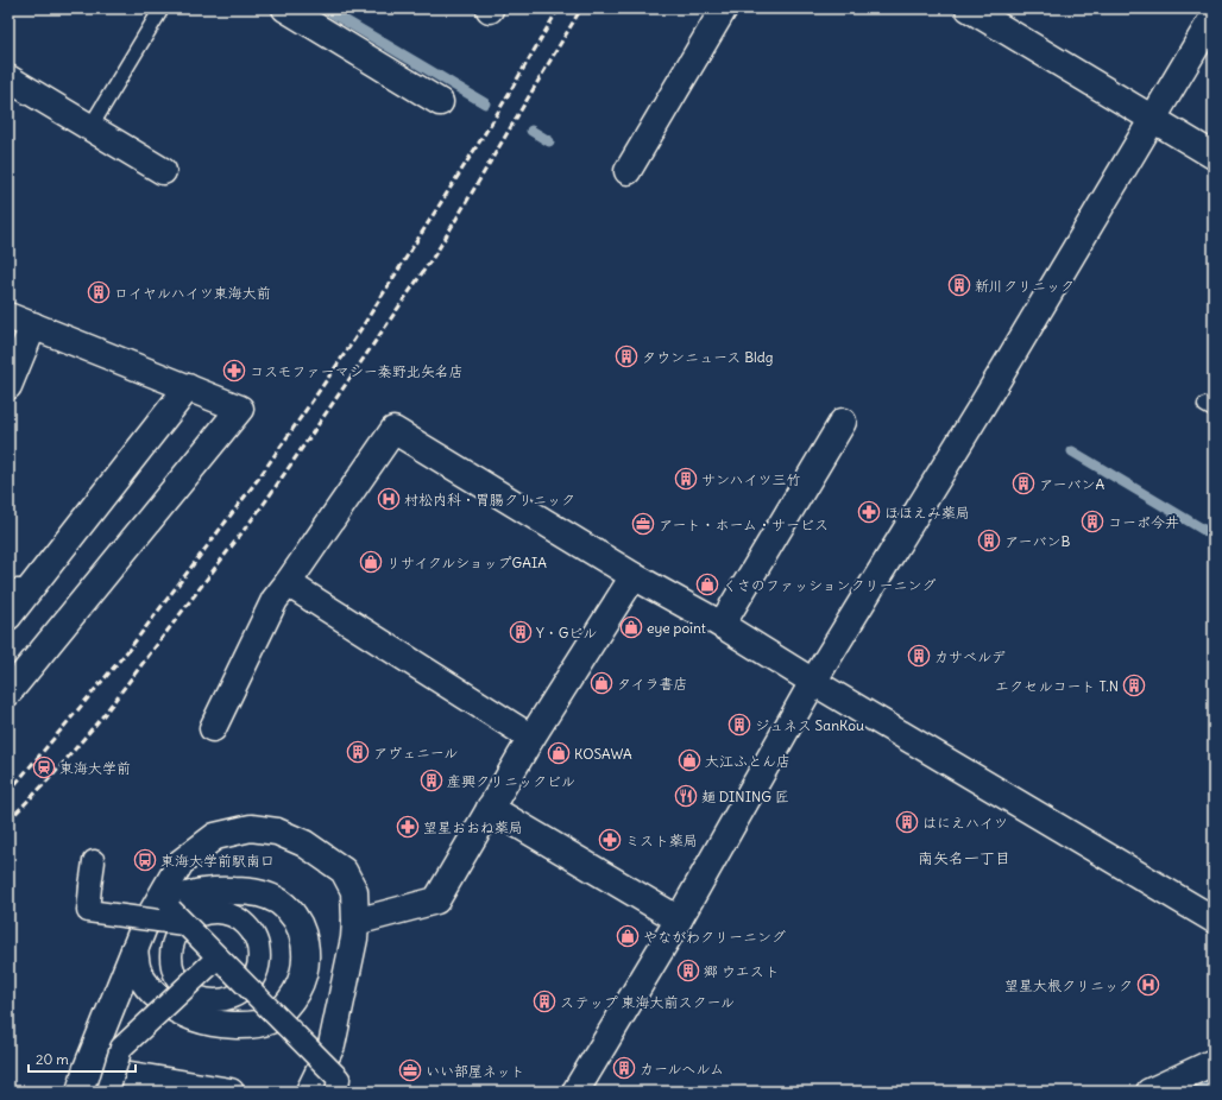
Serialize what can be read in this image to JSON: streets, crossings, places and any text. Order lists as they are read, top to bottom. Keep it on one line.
{"districts":["南矢名一丁目"],"places":{"building":["新川クリニック","ロイヤルハイツ東海大前","タウンニュース Bldg","サンハイツ三竹","アーバンA","コーポ今井","アーバンB","Y・Gビル","カサベルデ","エクセルコート T.N","ジュネス SanKou","アヴェニール","産興クリニックビル","はにえハイツ","郷 ウエスト","ステップ 東海大前スクール","カールヘルム"],"pharmacy":["コスモファーマシー秦野北矢名店","ほほえみ薬局","望星おおね薬局","ミスト薬局"],"hospital":["村松内科・胃腸クリニック","望星大根クリニック"],"office":["アート・ホーム・サービス","いい部屋ネット"],"shop":["リサイクルショップGAIA","くさのファッションクリーニング","eye point","タイラ書店","KOSAWA","大江ふとん店","やながわクリーニング"],"station":["東海大学前"],"restaurant":["麺 DINING 匠"],"bus stop":["東海大学前駅南口"]},"scale_bar":"20 m"}
